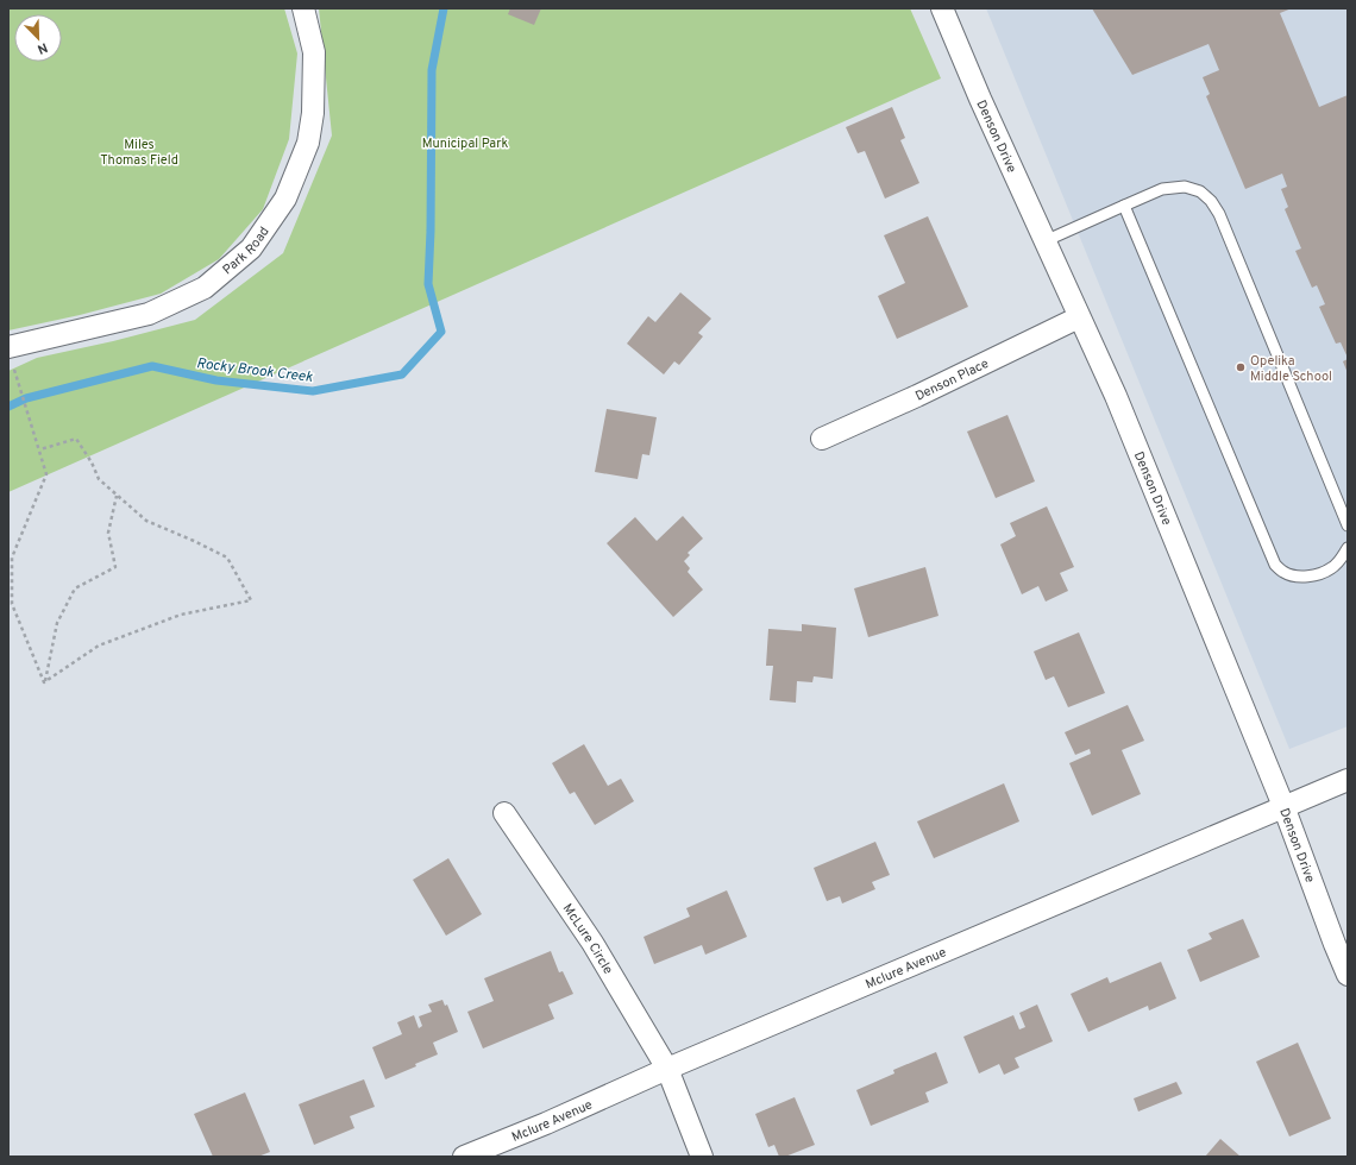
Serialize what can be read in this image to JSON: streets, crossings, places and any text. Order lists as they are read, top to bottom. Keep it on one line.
{"streets":{"street":["Denson Drive","Park Road","Denson Place","McLure Circle","Mclure Avenue"]},"crossings":[["Denson Drive","Denson Place"],["Denson Drive","Mclure Avenue"],["McLure Circle","Mclure Avenue"]],"water":["Rocky Brook Creek"],"parks":["Municipal Park","Miles Thomas Field"],"places":["Opelika Middle School"],"north":"bottom right"}
